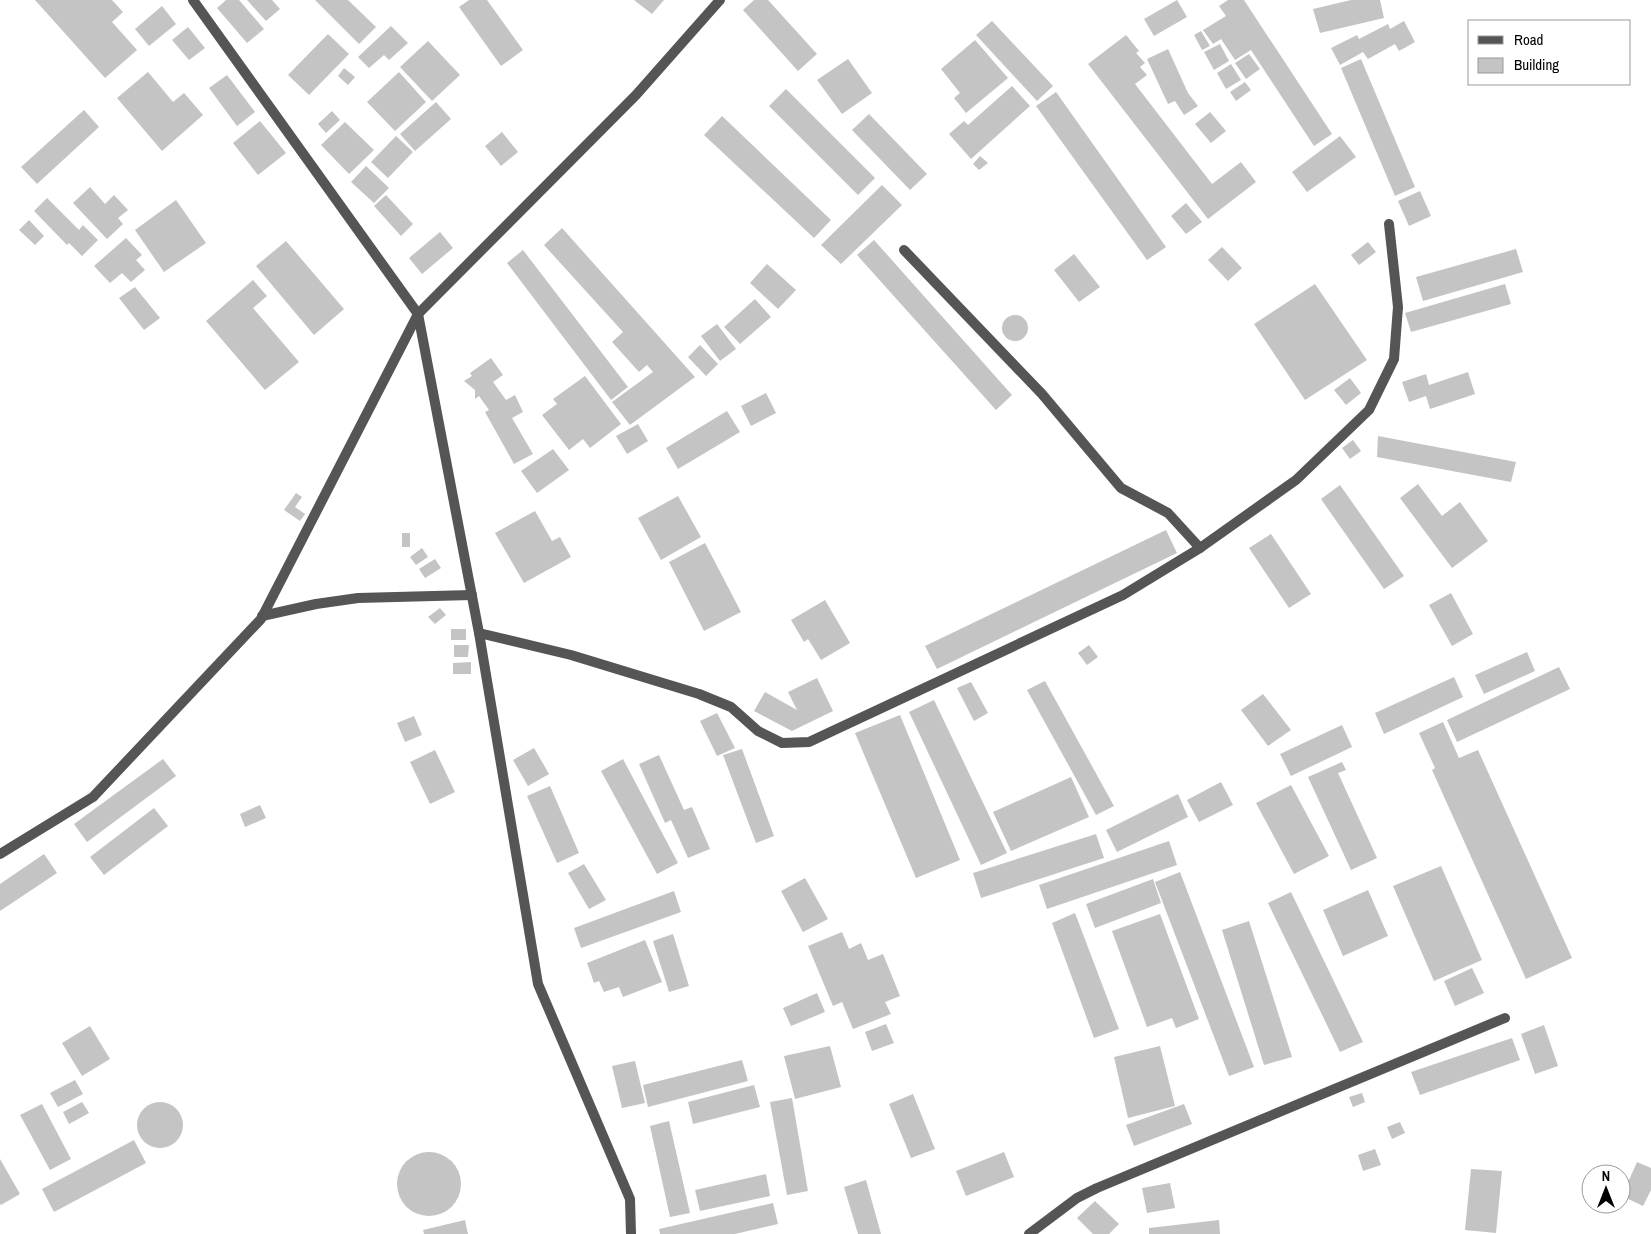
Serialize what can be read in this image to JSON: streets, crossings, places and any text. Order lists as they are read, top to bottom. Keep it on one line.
{"legend":["Road","Building"],"north":"top"}
